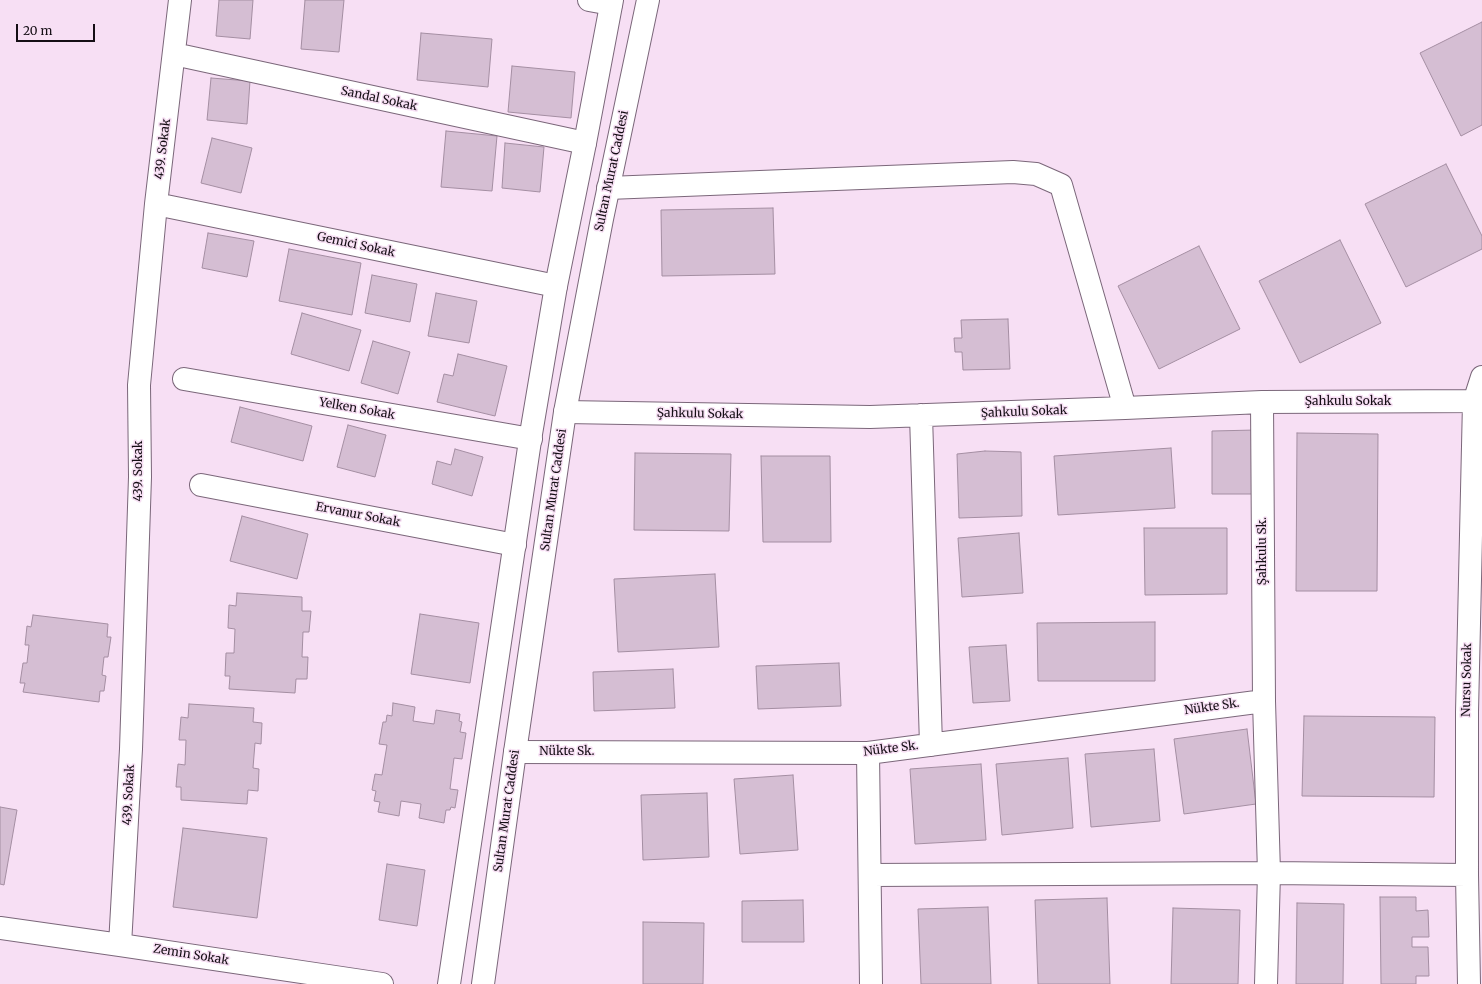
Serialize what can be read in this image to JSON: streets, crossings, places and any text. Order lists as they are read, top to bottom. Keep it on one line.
{"streets":{"street":["Sandal Sokak","439. Sokak","Sultan Murat Caddesi","Gemici Sokak","Şahkulu Sokak","Yelken Sokak","Ervanur Sokak","Şahkulu Sk.","Nursu Sokak","Nükte Sk.","Zemin Sokak"]},"crossings":[["Sandal Sokak","439. Sokak"],["439. Sokak","Gemici Sokak"],["439. Sokak","Zemin Sokak"],["Sultan Murat Caddesi","Şahkulu Sokak"],["Sultan Murat Caddesi","Nükte Sk."],["Şahkulu Sokak","Şahkulu Sk."],["Şahkulu Sokak","Nursu Sokak"],["Şahkulu Sk.","Nükte Sk."]],"scale_bar":"20 m"}
